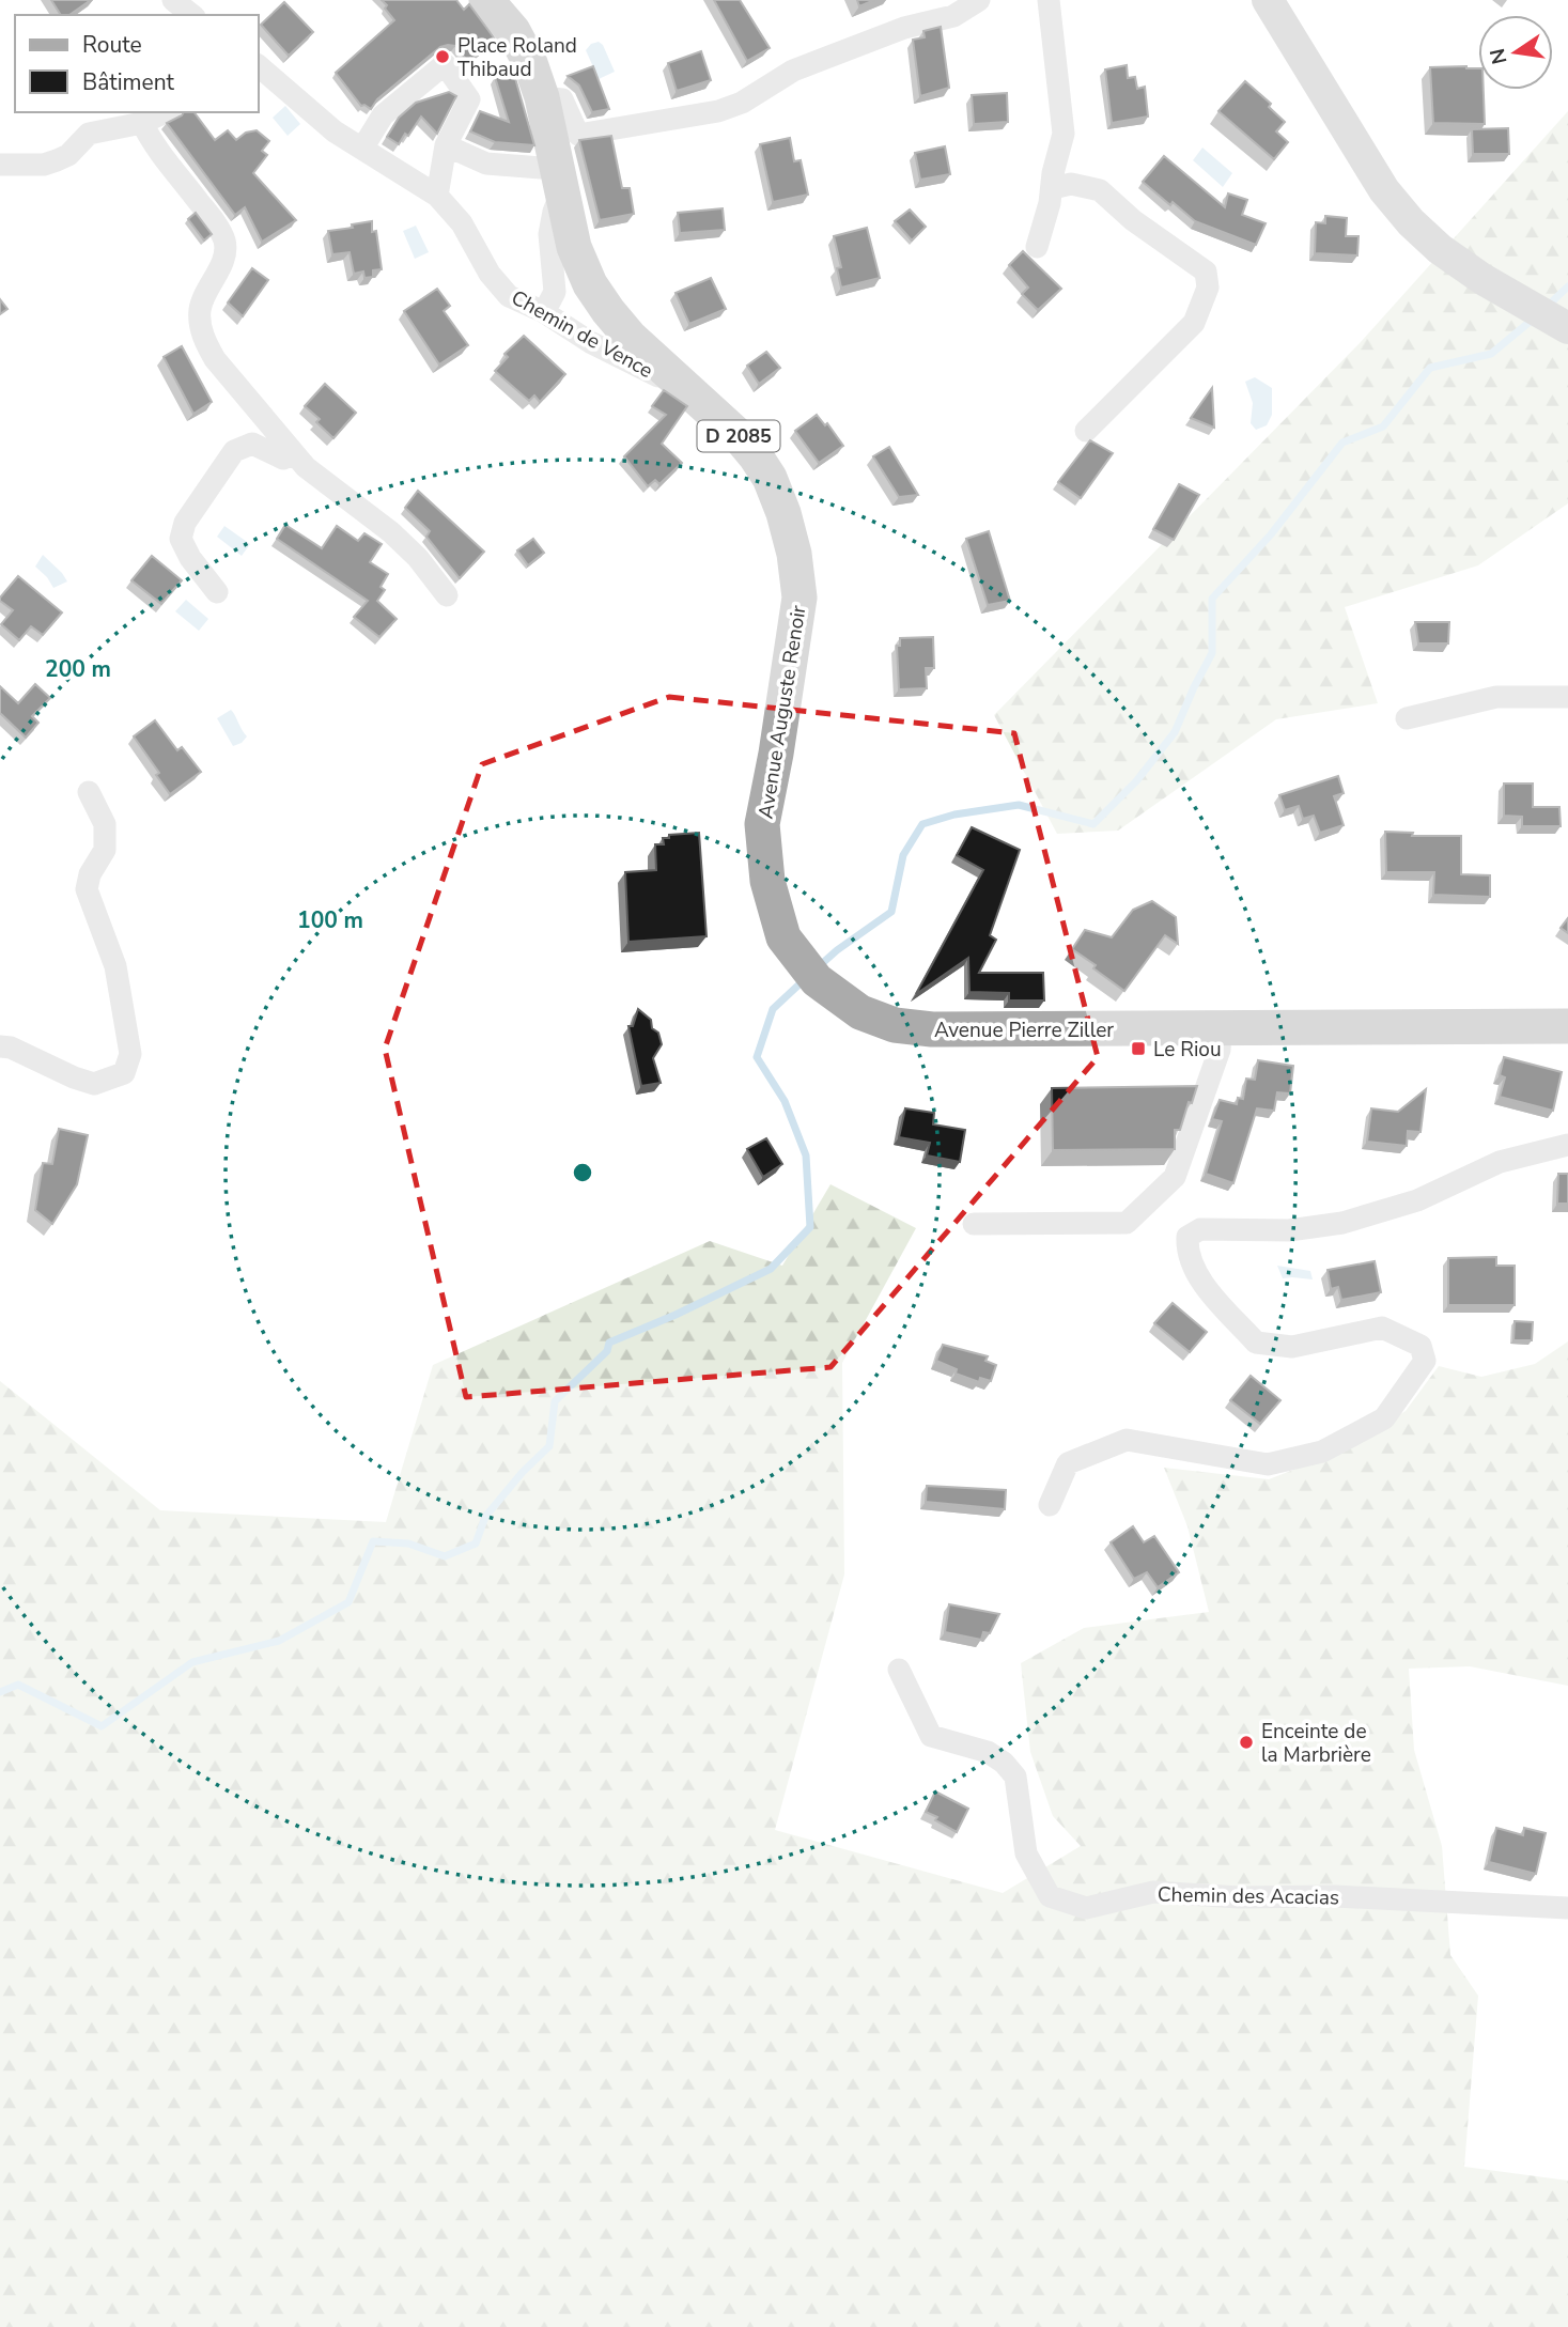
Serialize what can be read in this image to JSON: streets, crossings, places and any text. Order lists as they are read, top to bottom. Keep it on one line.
{"streets":{"main road":["D 2085","Avenue Auguste Renoir","Avenue Pierre Ziller"],"street":["Chemin de Vence","Chemin des Acacias"]},"crossings":[["Chemin de Vence","Avenue Auguste Renoir"],["Avenue Auguste Renoir","Avenue Pierre Ziller"]],"places":{"other":["Place Roland Thibaud","Enceinte de la Marbrière"],"transit":["Le Riou"]},"legend":["Route","Bâtiment"],"north":"left","rings":["200 m","100 m"]}
